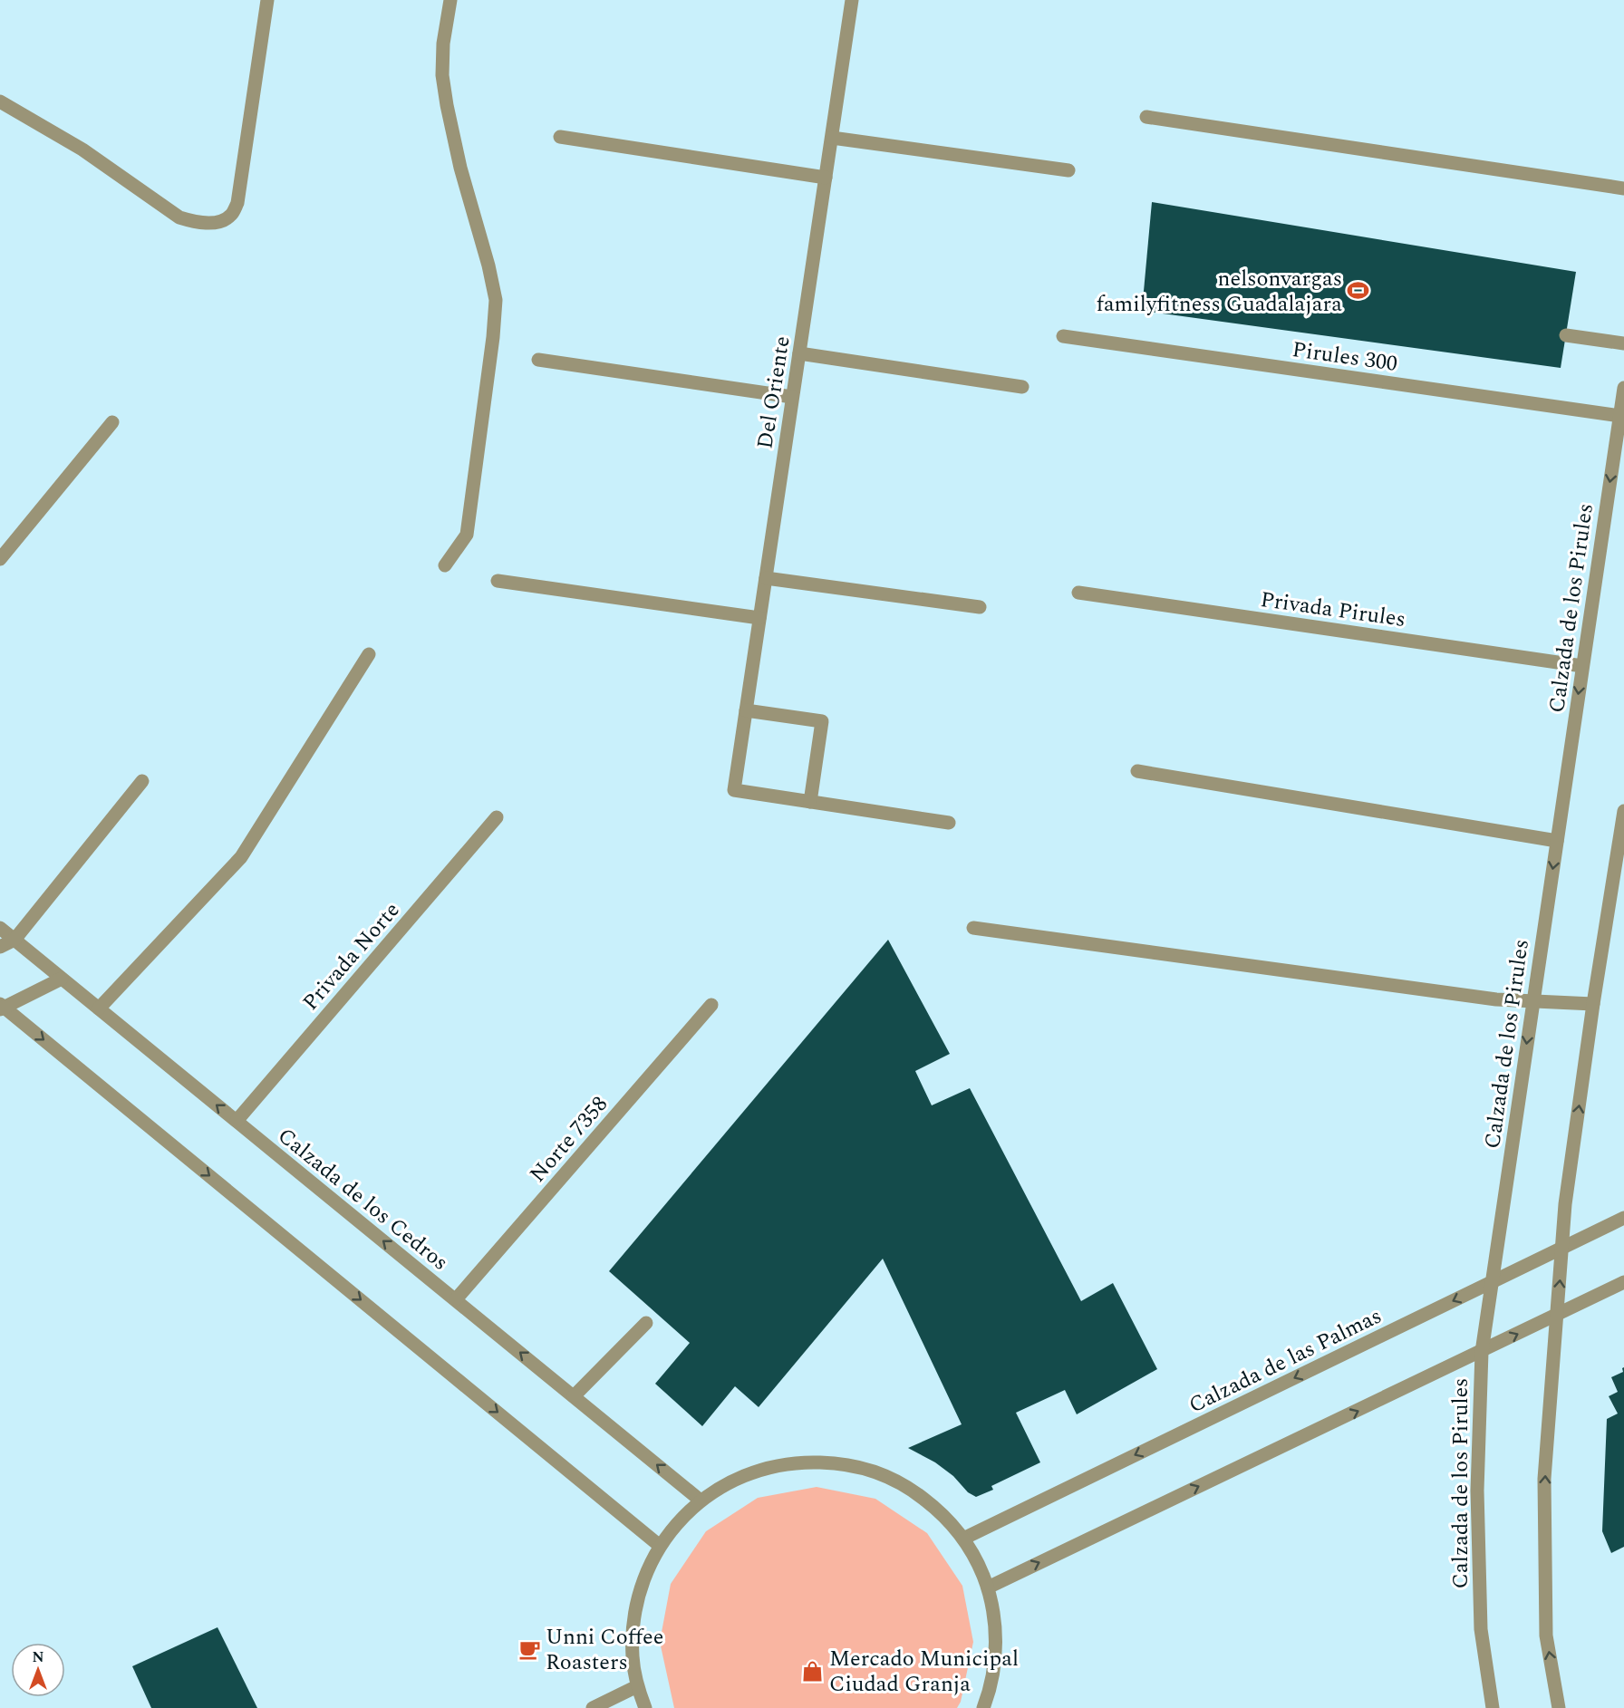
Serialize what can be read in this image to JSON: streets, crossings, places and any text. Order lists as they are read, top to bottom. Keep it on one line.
{"streets":{"street":["Pirules 300","Del Oriente","Calzada de los Pirules","Privada Pirules","Privada Norte","Norte 7358","Calzada de los Cedros","Calzada de las Palmas"]},"crossings":[["Pirules 300","Calzada de los Pirules"],["Calzada de los Pirules","Privada Pirules"],["Calzada de los Pirules","Calzada de las Palmas"],["Privada Norte","Calzada de los Cedros"],["Norte 7358","Calzada de los Cedros"]],"places":{"sports":["nelsonvargas familyfitness Guadalajara"],"cafe":["Unni Coffee Roasters"],"shop":["Mercado Municipal Ciudad Granja"]},"north":"top"}
